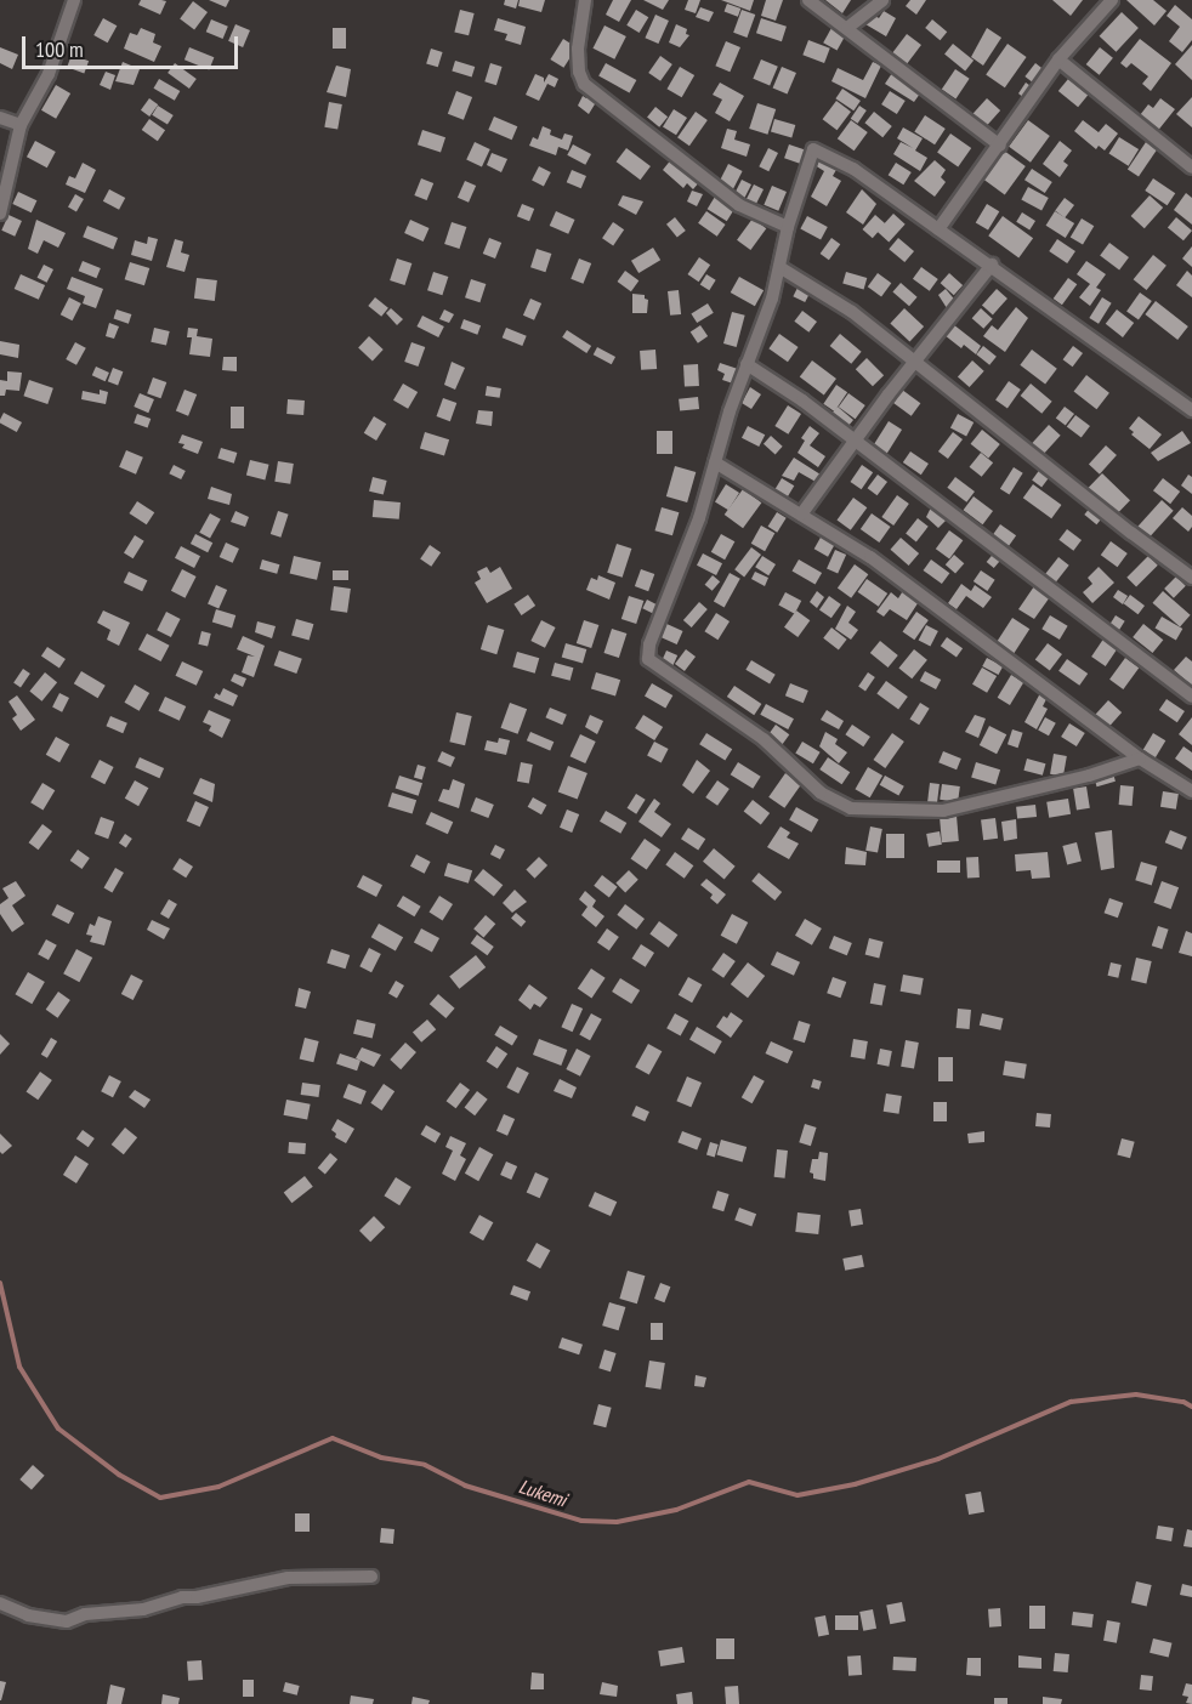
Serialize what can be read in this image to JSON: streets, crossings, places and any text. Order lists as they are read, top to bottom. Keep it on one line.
{"water":["Lukemi"],"scale_bar":"100 m"}
